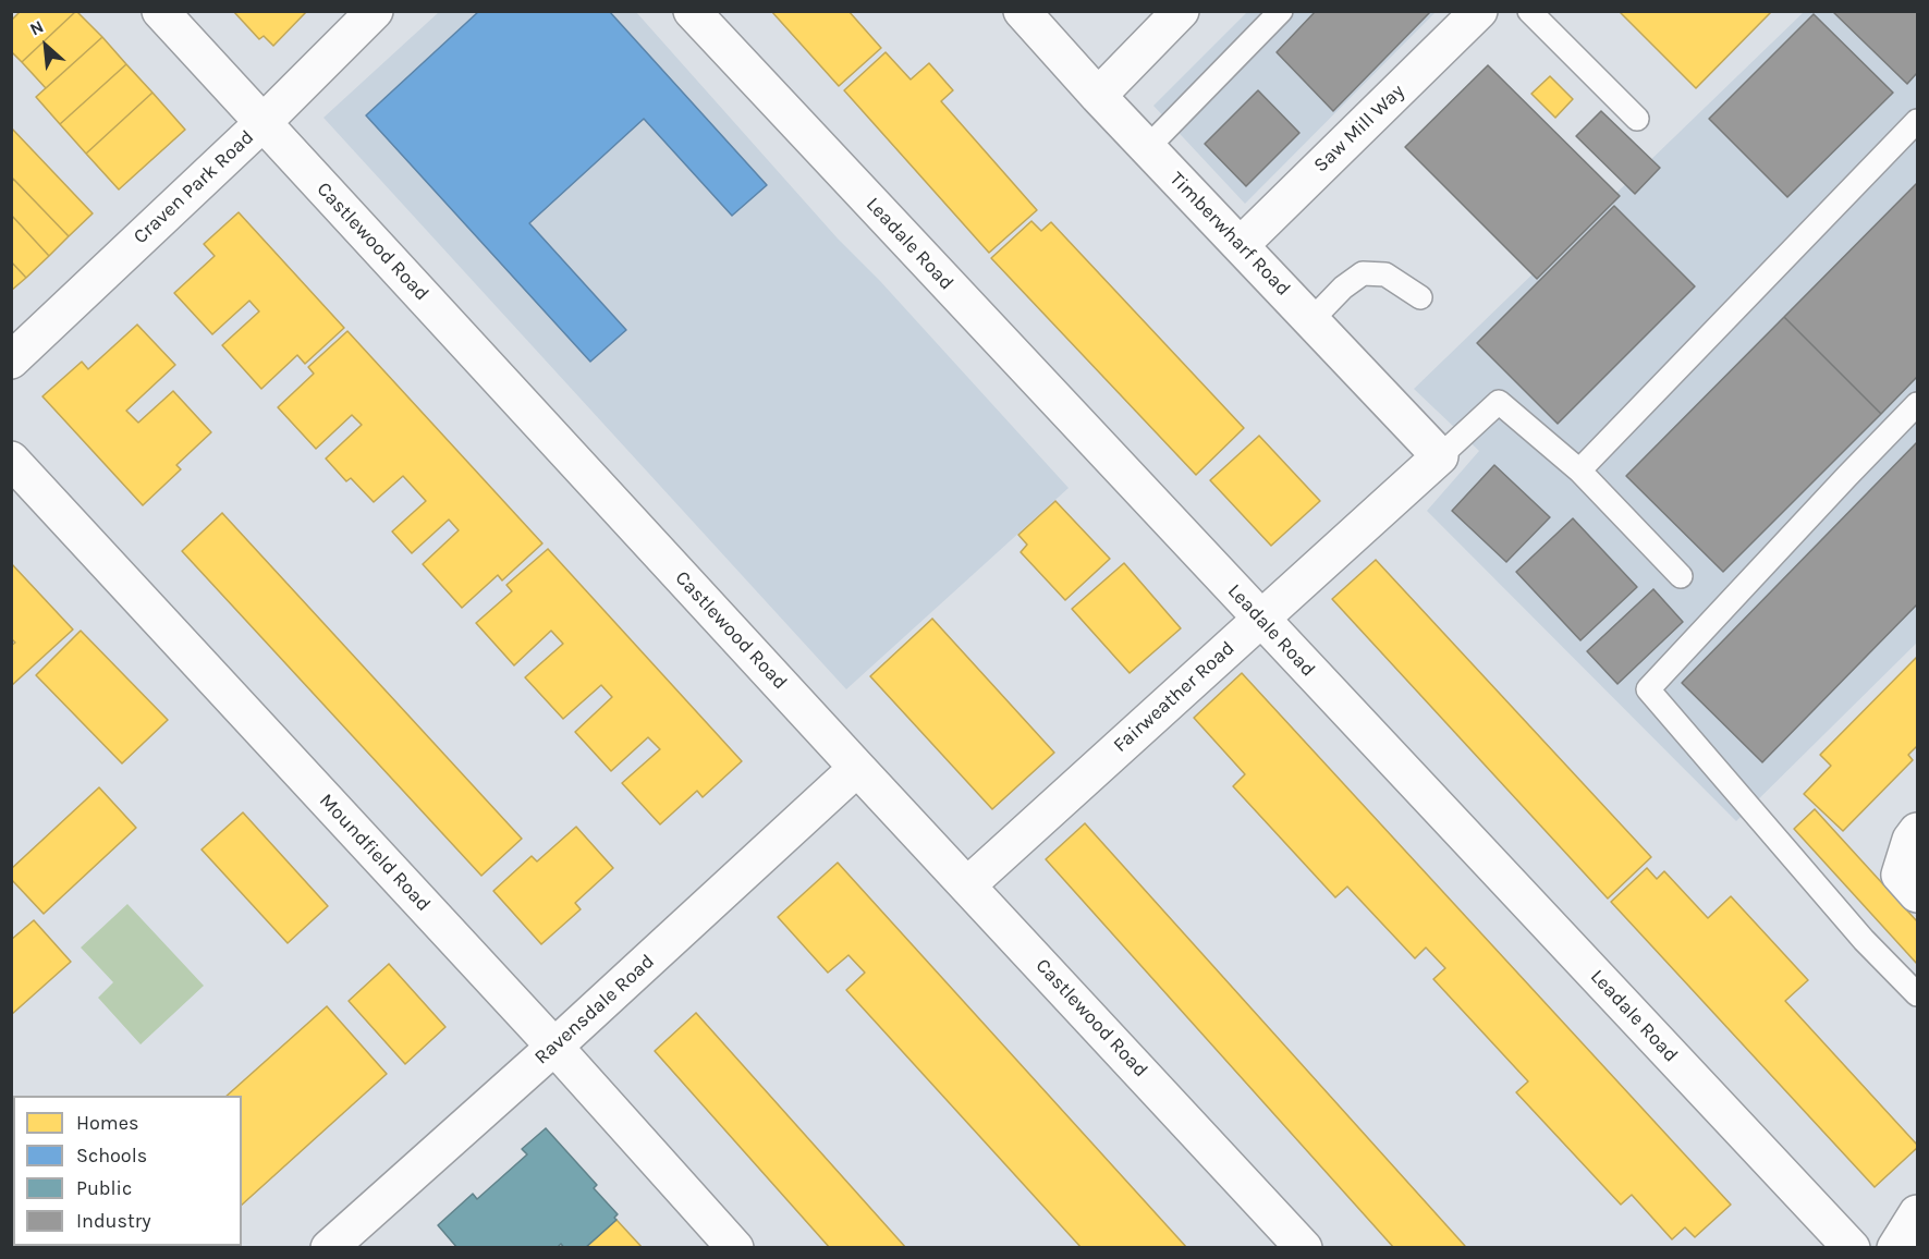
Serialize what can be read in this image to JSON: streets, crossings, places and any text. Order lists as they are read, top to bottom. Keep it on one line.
{"streets":{"street":["Saw Mill Way","Craven Park Road","Timberwharf Road","Castlewood Road","Leadale Road","Fairweather Road","Moundfield Road","Ravensdale Road"]},"crossings":[["Saw Mill Way","Timberwharf Road"],["Craven Park Road","Castlewood Road"],["Timberwharf Road","Fairweather Road"],["Castlewood Road","Fairweather Road"],["Castlewood Road","Ravensdale Road"],["Leadale Road","Fairweather Road"],["Moundfield Road","Ravensdale Road"]],"legend":["Homes","Schools","Public","Industry"],"north":"top left"}
